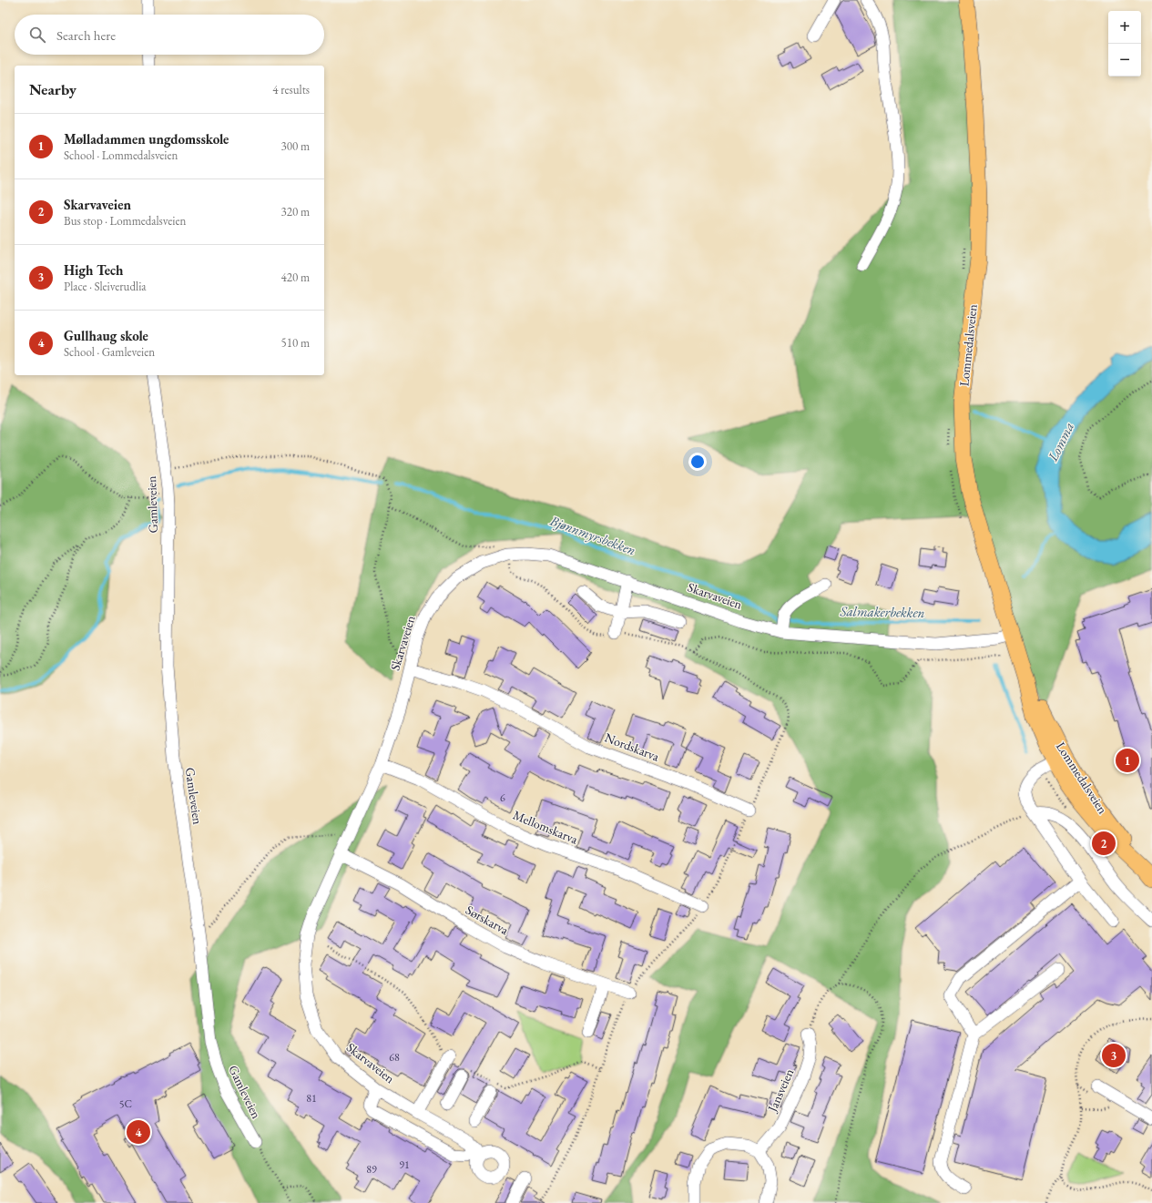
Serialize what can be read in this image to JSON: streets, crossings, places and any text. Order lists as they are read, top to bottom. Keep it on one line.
{"streets":{"main road":["Lommedalsveien"],"street":["Gamleveien","Skarvaveien","Nordskarva","Mellomskarva","Sørskarva","Jansveien"]},"crossings":[["Lommedalsveien","Skarvaveien"],["Skarvaveien","Nordskarva"],["Skarvaveien","Mellomskarva"],["Skarvaveien","Sørskarva"]],"water":["Lomma","Bjønnmyrsbekken","Salmakerbekken"],"house_numbers":["6","68","81","5C","91","89"],"page":{"map_buttons":["+","−"],"search":"Search here","heading":["Nearby","4 results"],"list":[{"mark":"1","name":"Mølladammen ungdomsskole","note":"School · Lommedalsveien","value":"300 m"},{"mark":"2","name":"Skarvaveien","note":"Bus stop · Lommedalsveien","value":"320 m"},{"mark":"3","name":"High Tech","note":"Place · Sleiverudlia","value":"420 m"},{"mark":"4","name":"Gullhaug skole","note":"School · Gamleveien","value":"510 m"}],"pins":["1","2","3","4"]}}
